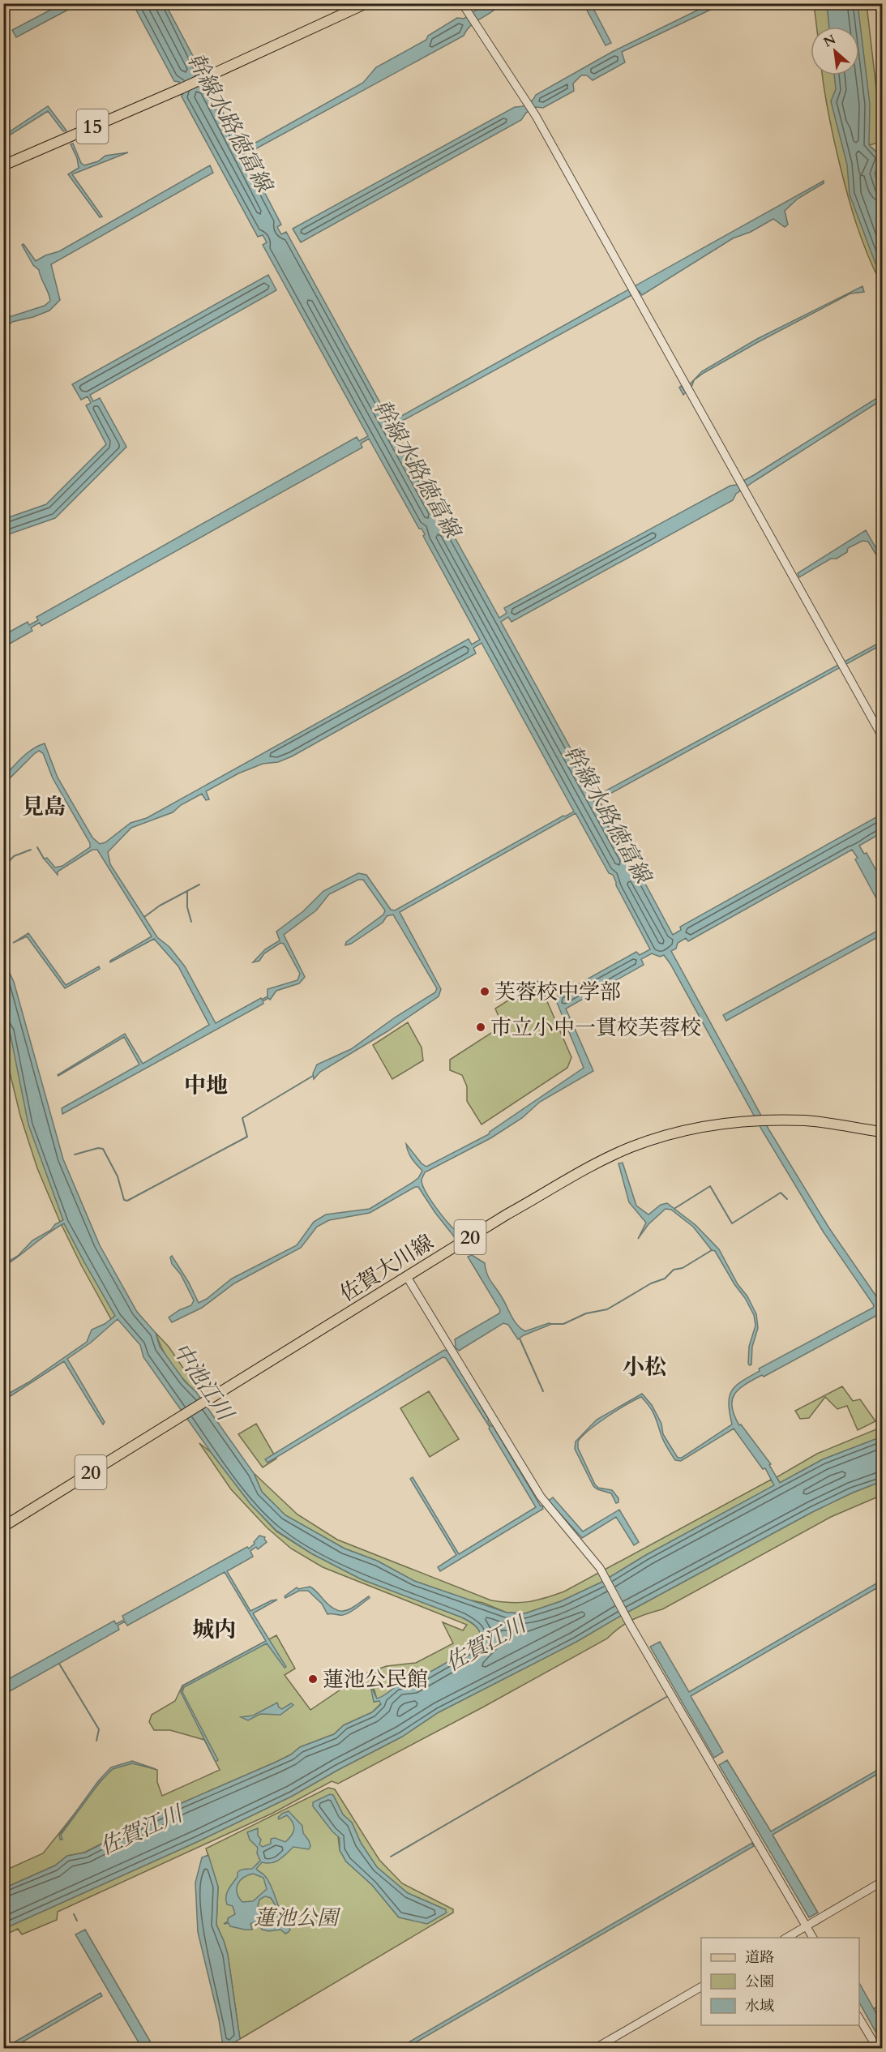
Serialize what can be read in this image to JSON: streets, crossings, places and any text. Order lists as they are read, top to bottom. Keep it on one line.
{"streets":{"main road":["15","20","佐賀大川線"]},"districts":["見島","中地","小松","城内"],"water":["幹線水路徳富線","中池江川","佐賀江川"],"parks":["蓮池公園"],"places":["芙蓉校中学部","市立小中一貫校芙蓉校","蓮池公民館"],"legend":["道路","公園","水域"],"north":"top left"}
